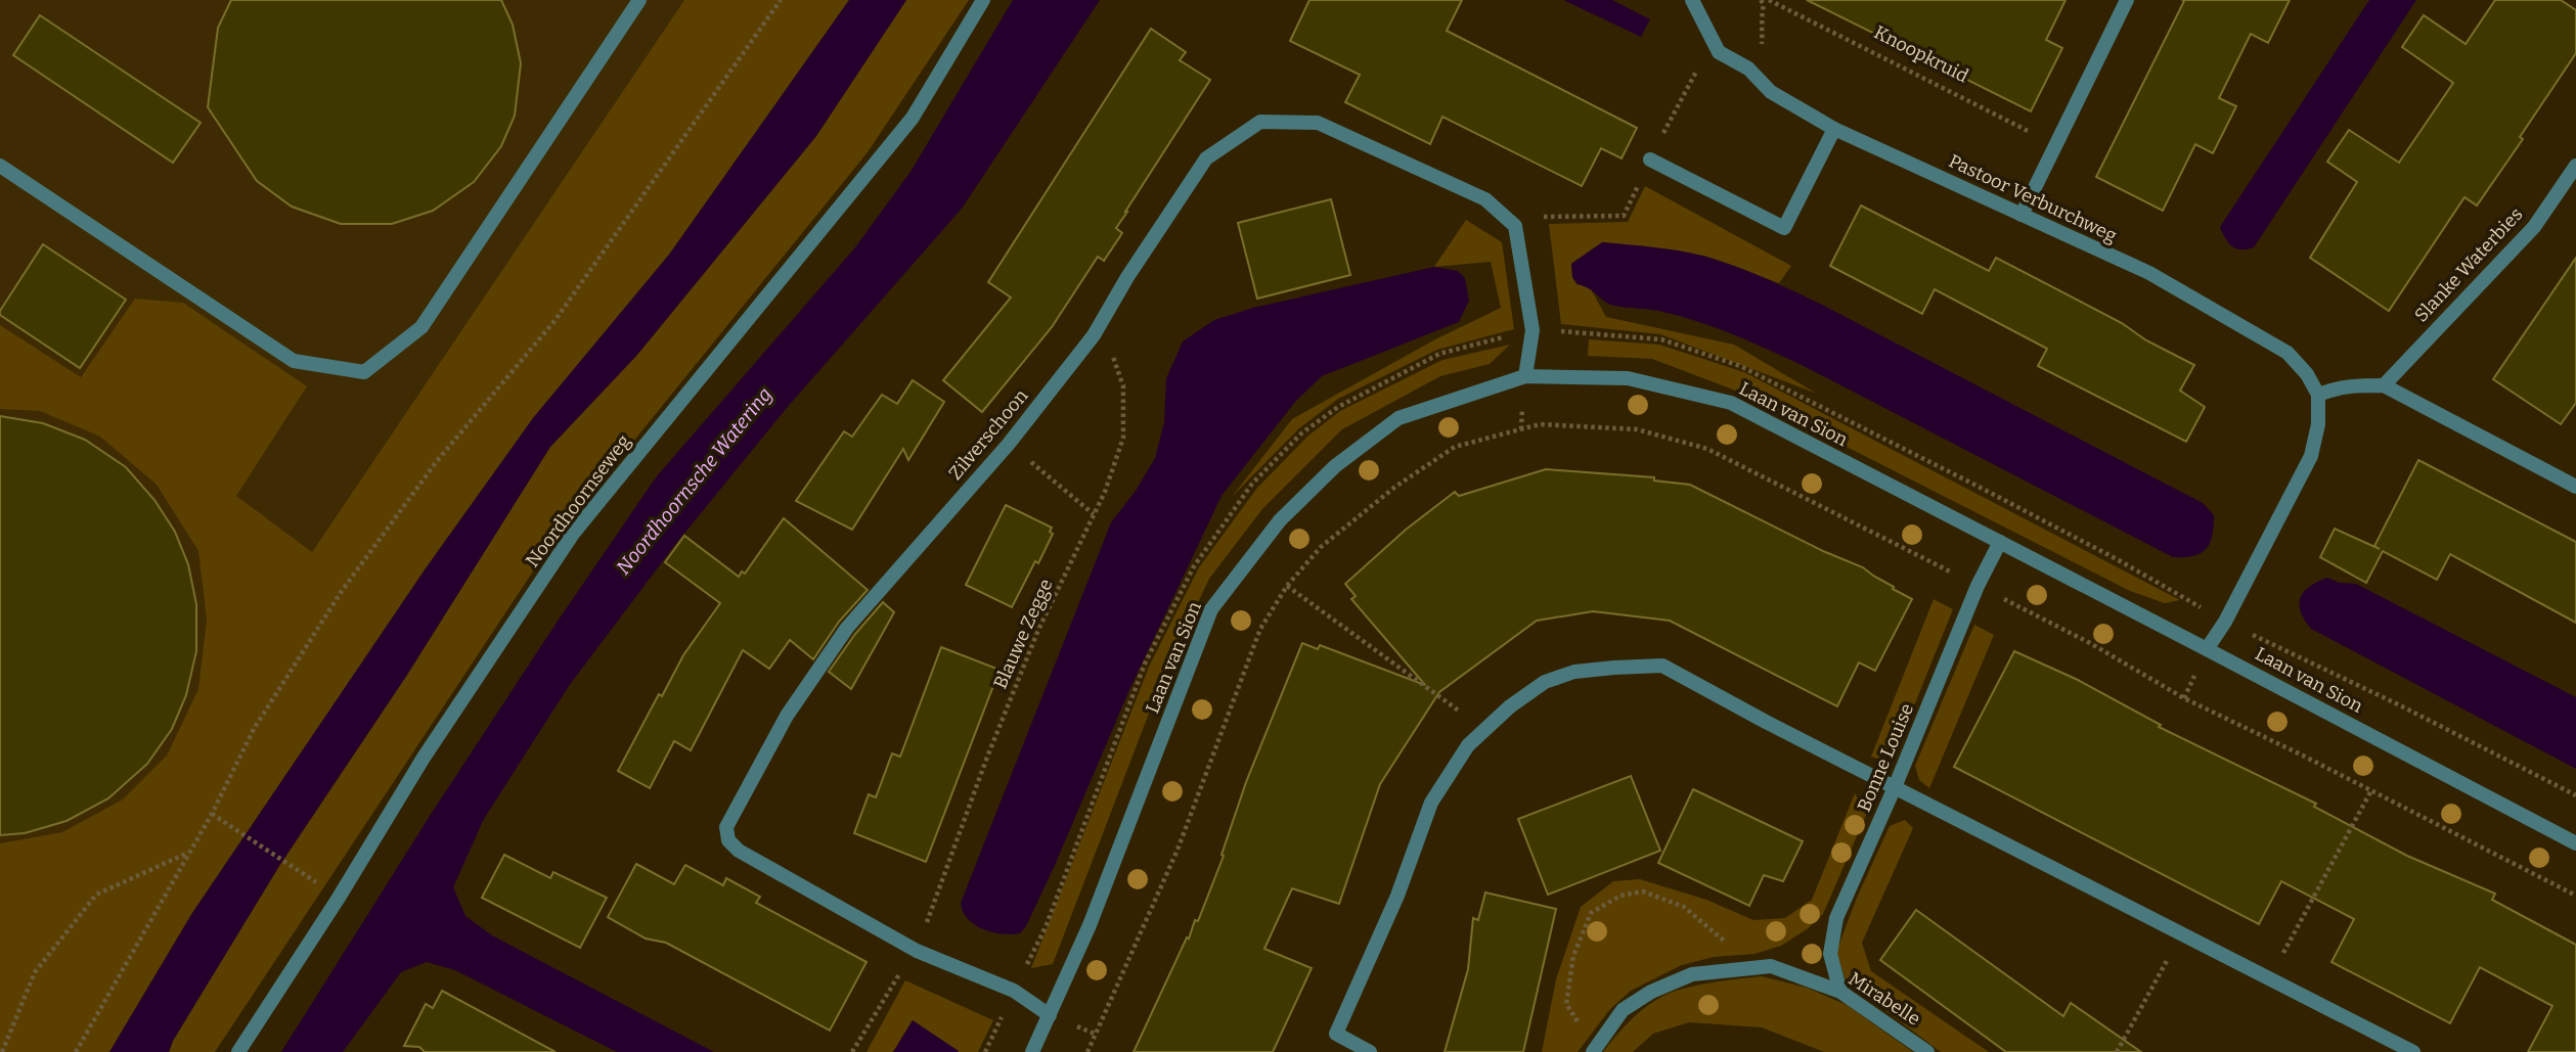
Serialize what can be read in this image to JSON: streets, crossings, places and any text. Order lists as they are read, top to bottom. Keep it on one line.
{"streets":{"street":["Pastoor Verburchweg","Slanke Waterbies","Laan van Sion","Zilverschoon","Noordhoornseweg","Bonne Louise","Mirabelle"],"path":["Knoopkruid","Blauwe Zegge"]},"crossings":[["Laan van Sion","Zilverschoon"],["Laan van Sion","Bonne Louise"],["Zilverschoon","Blauwe Zegge"],["Bonne Louise","Mirabelle"]],"water":["Noordhoornsche Watering"]}
